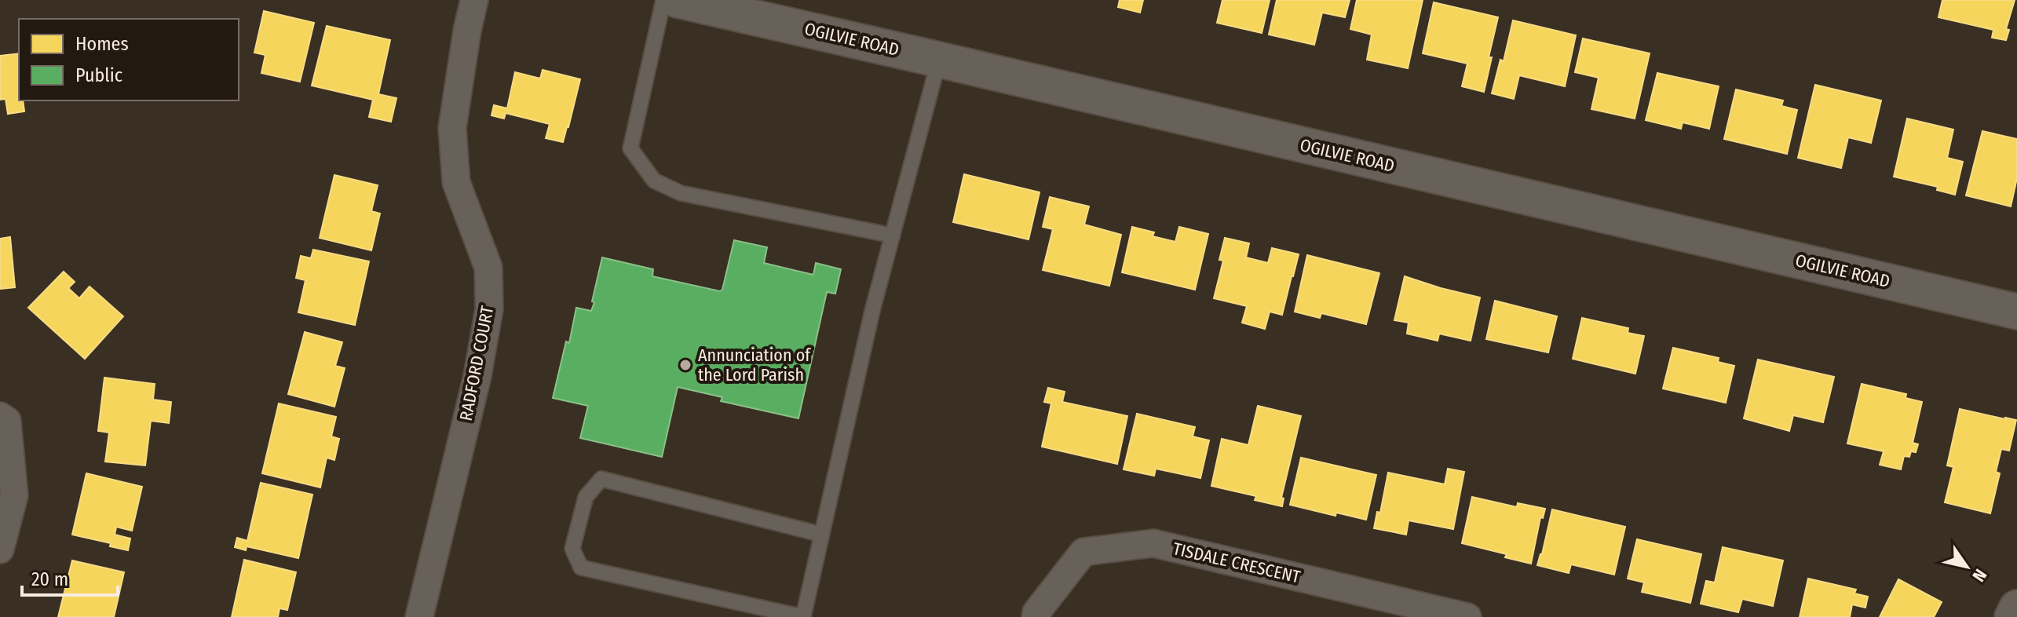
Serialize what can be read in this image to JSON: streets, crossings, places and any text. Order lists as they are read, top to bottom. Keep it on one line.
{"streets":{"street":["OGILVIE ROAD","RADFORD COURT","TISDALE CRESCENT"]},"places":["Annunciation of the Lord Parish"],"legend":["Homes","Public"],"scale_bar":"20 m","north":"bottom right"}
